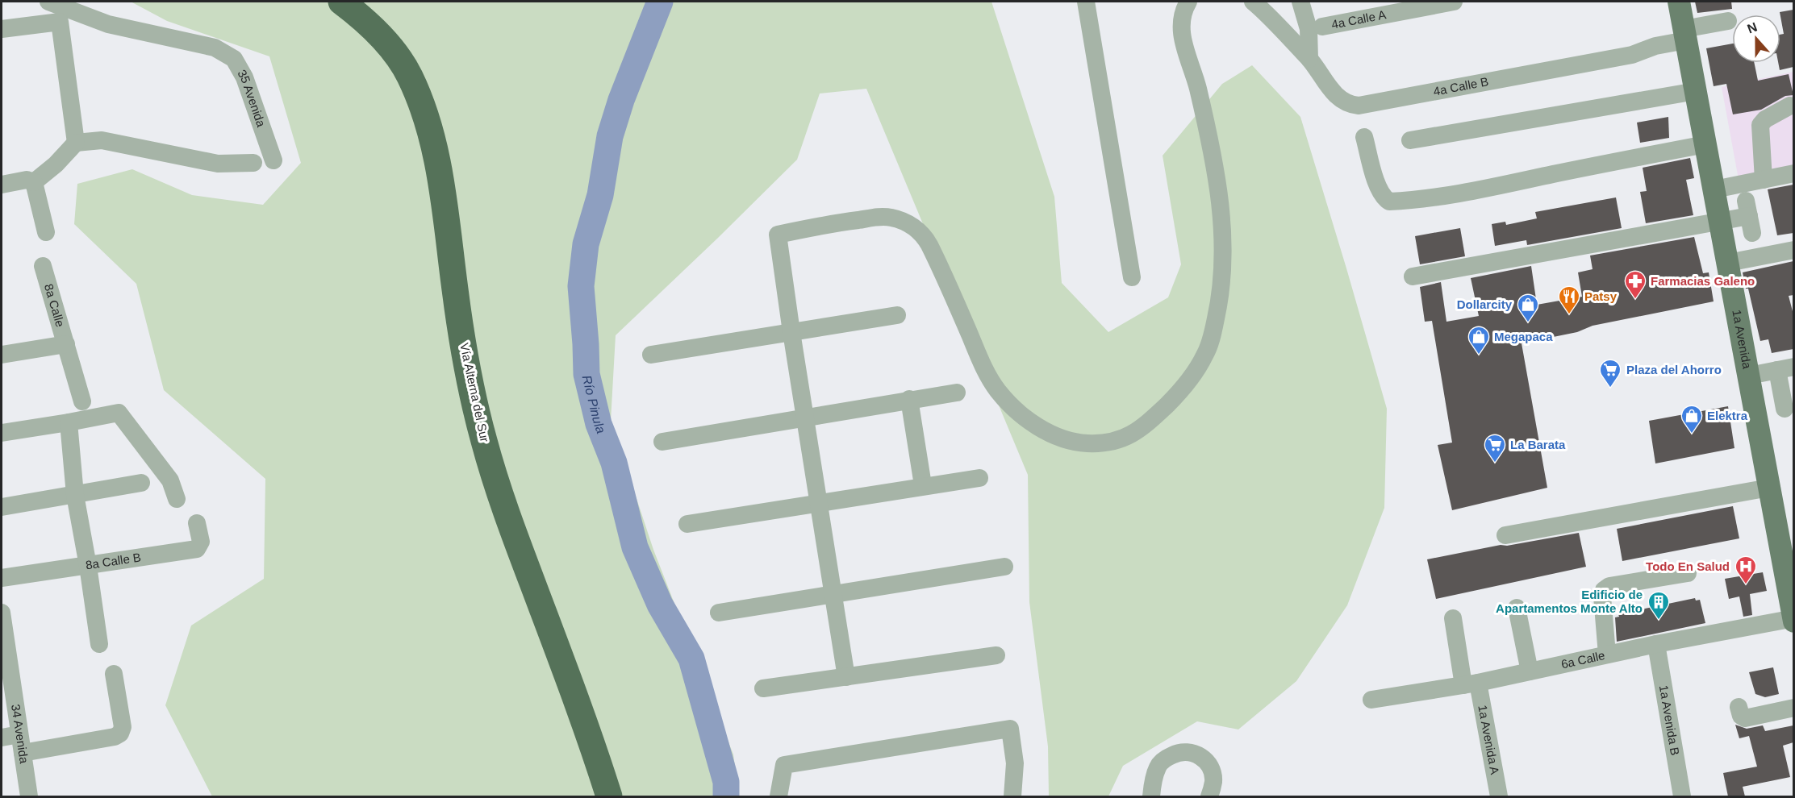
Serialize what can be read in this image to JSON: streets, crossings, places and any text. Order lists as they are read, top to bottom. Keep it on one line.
{"streets":{"highway":["Vía Alterna del Sur"],"main road":["1a Avenida"],"street":["4a Calle A","4a Calle B","35 Avenida","8a Calle","8a Calle B","6a Calle","1a Avenida B","34 Avenida","1a Avenida A"]},"crossings":[["4a Calle B","1a Avenida"],["1a Avenida","6a Calle"],["6a Calle","1a Avenida B"],["6a Calle","1a Avenida A"]],"water":["Río Pinula"],"places":{"pharmacy":["Farmacias Galeno"],"restaurant":["Patsy"],"shop":["Dollarcity","Megapaca","Elektra"],"supermarket":["Plaza del Ahorro","La Barata"],"hospital":["Todo En Salud"],"building":["Edificio de Apartamentos Monte Alto"]},"north":"top"}
